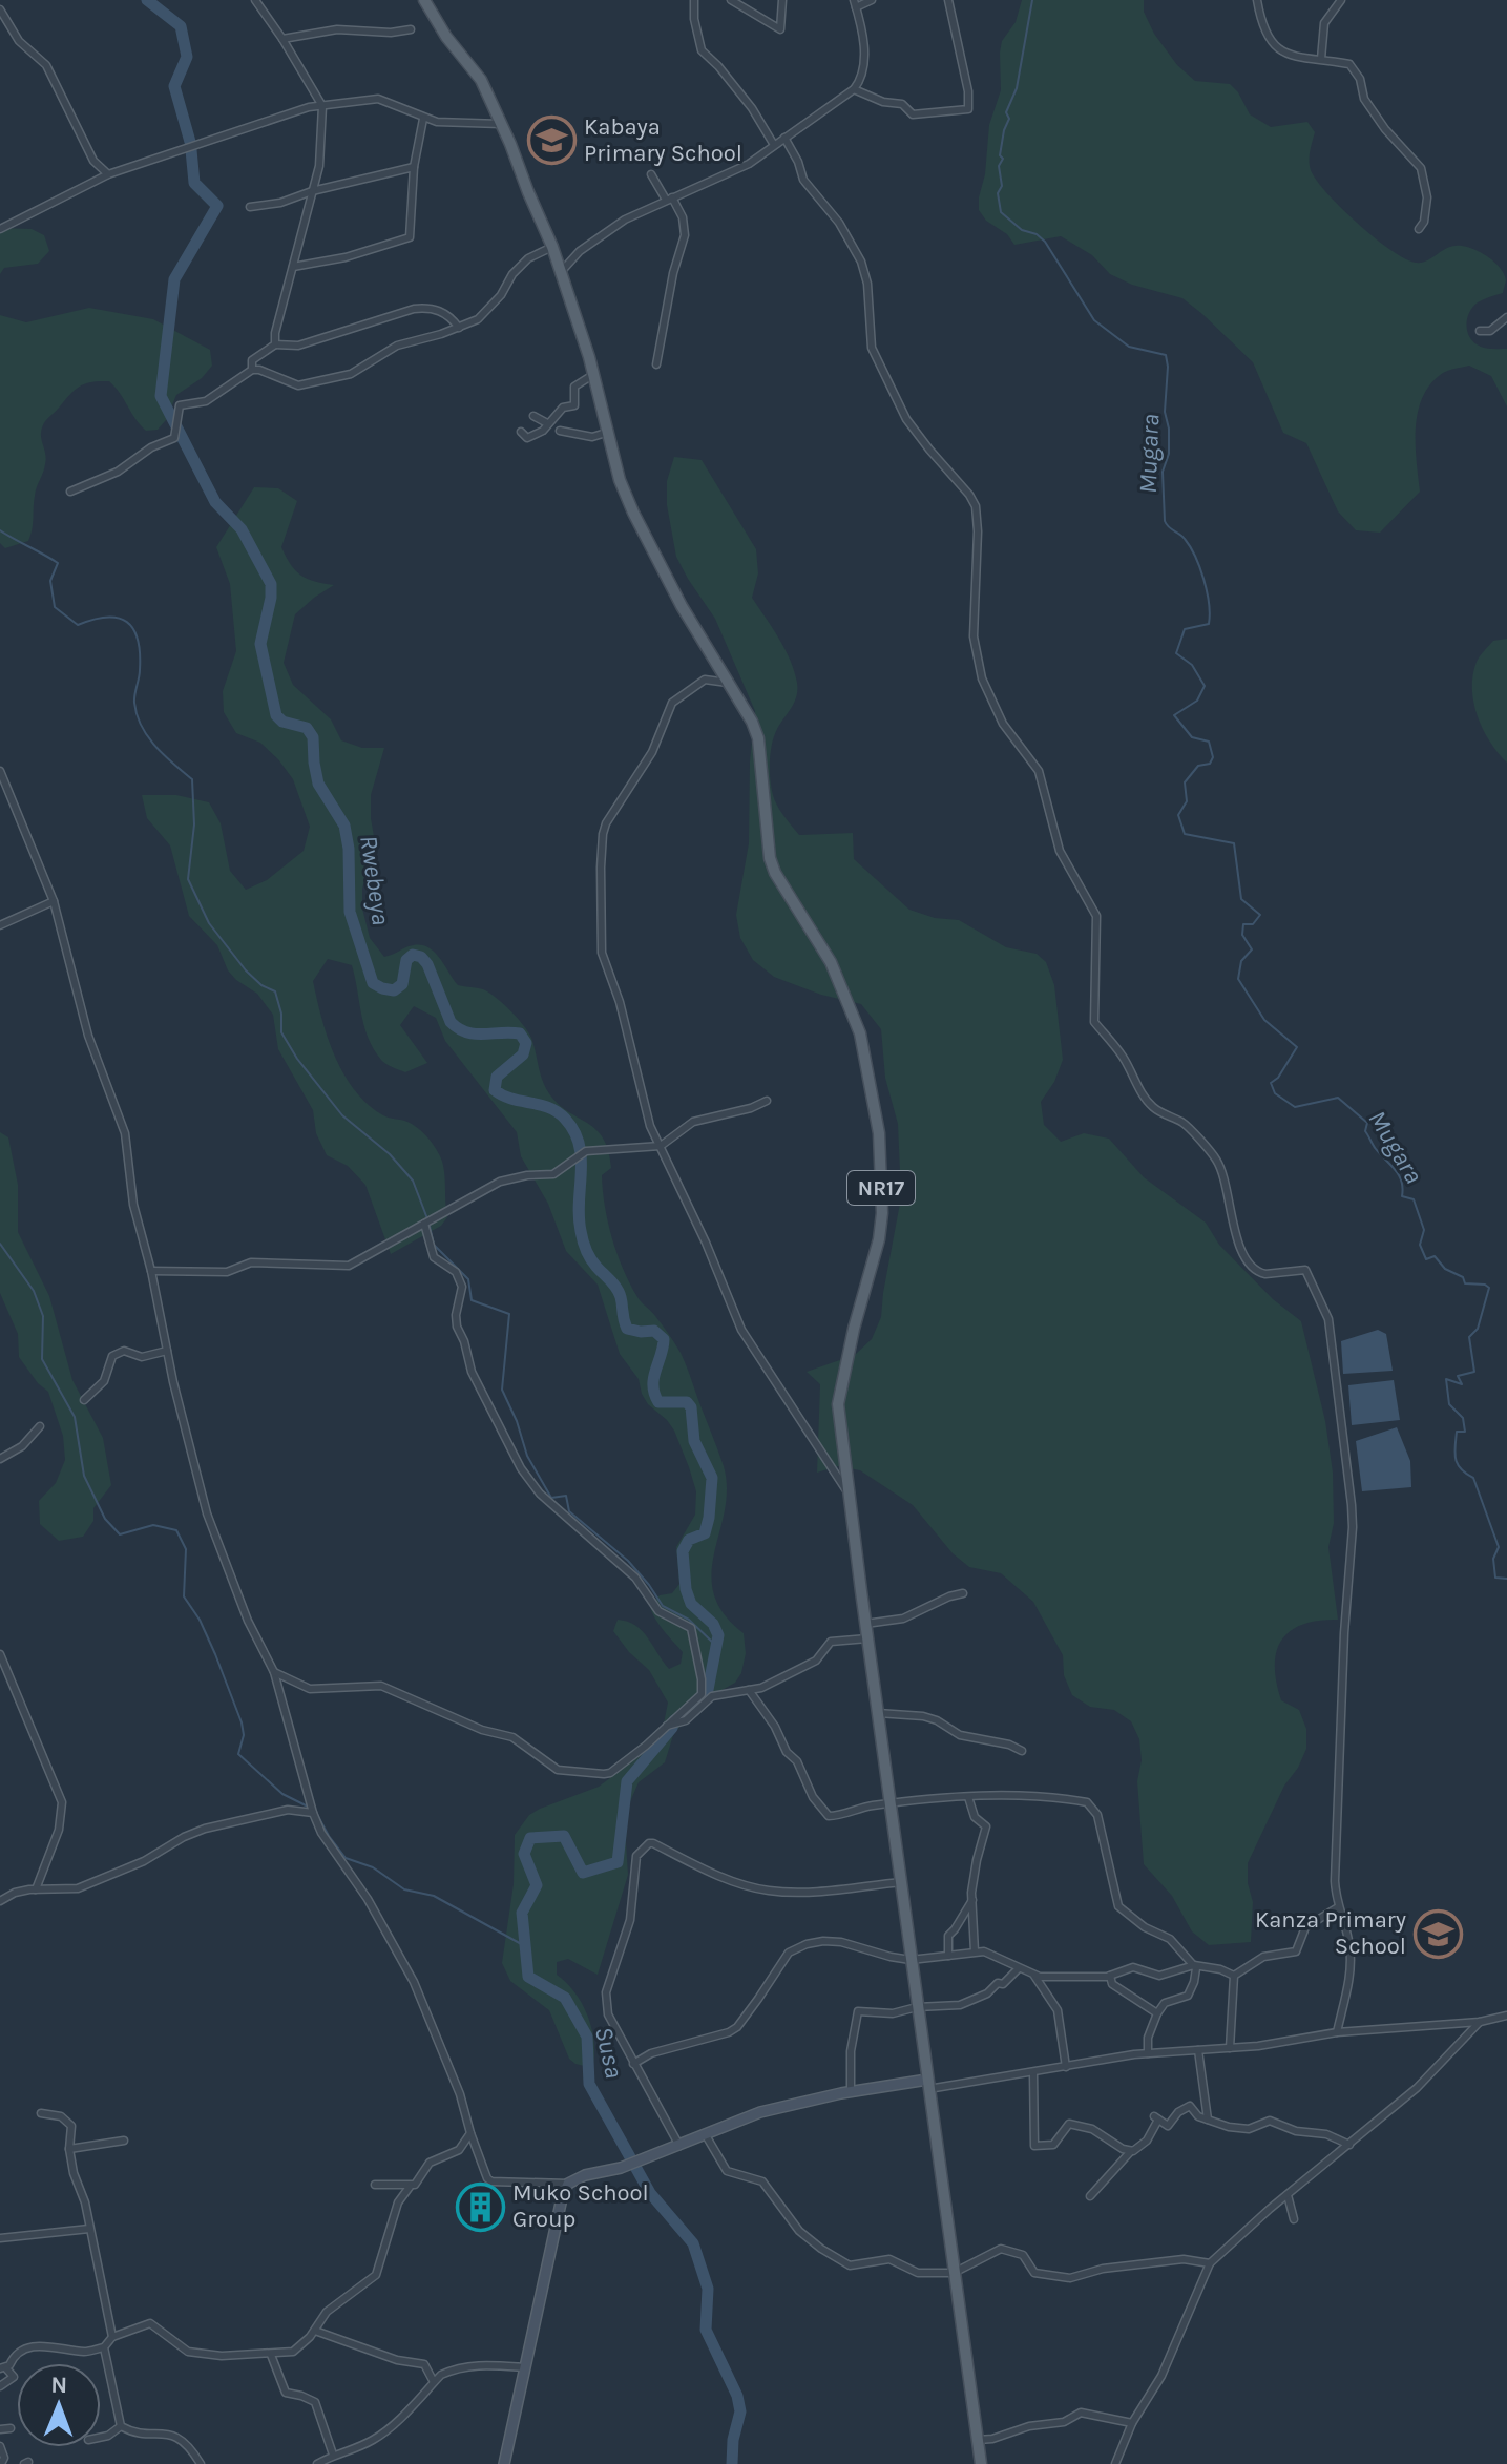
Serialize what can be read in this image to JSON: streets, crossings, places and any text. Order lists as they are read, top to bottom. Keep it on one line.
{"streets":{"main road":["NR17"]},"water":["Mugara","Rwebeya","Susa"],"places":{"school or university":["Kabaya Primary School","Kanza Primary School"],"building":["Muko School Group"]},"north":"top"}
